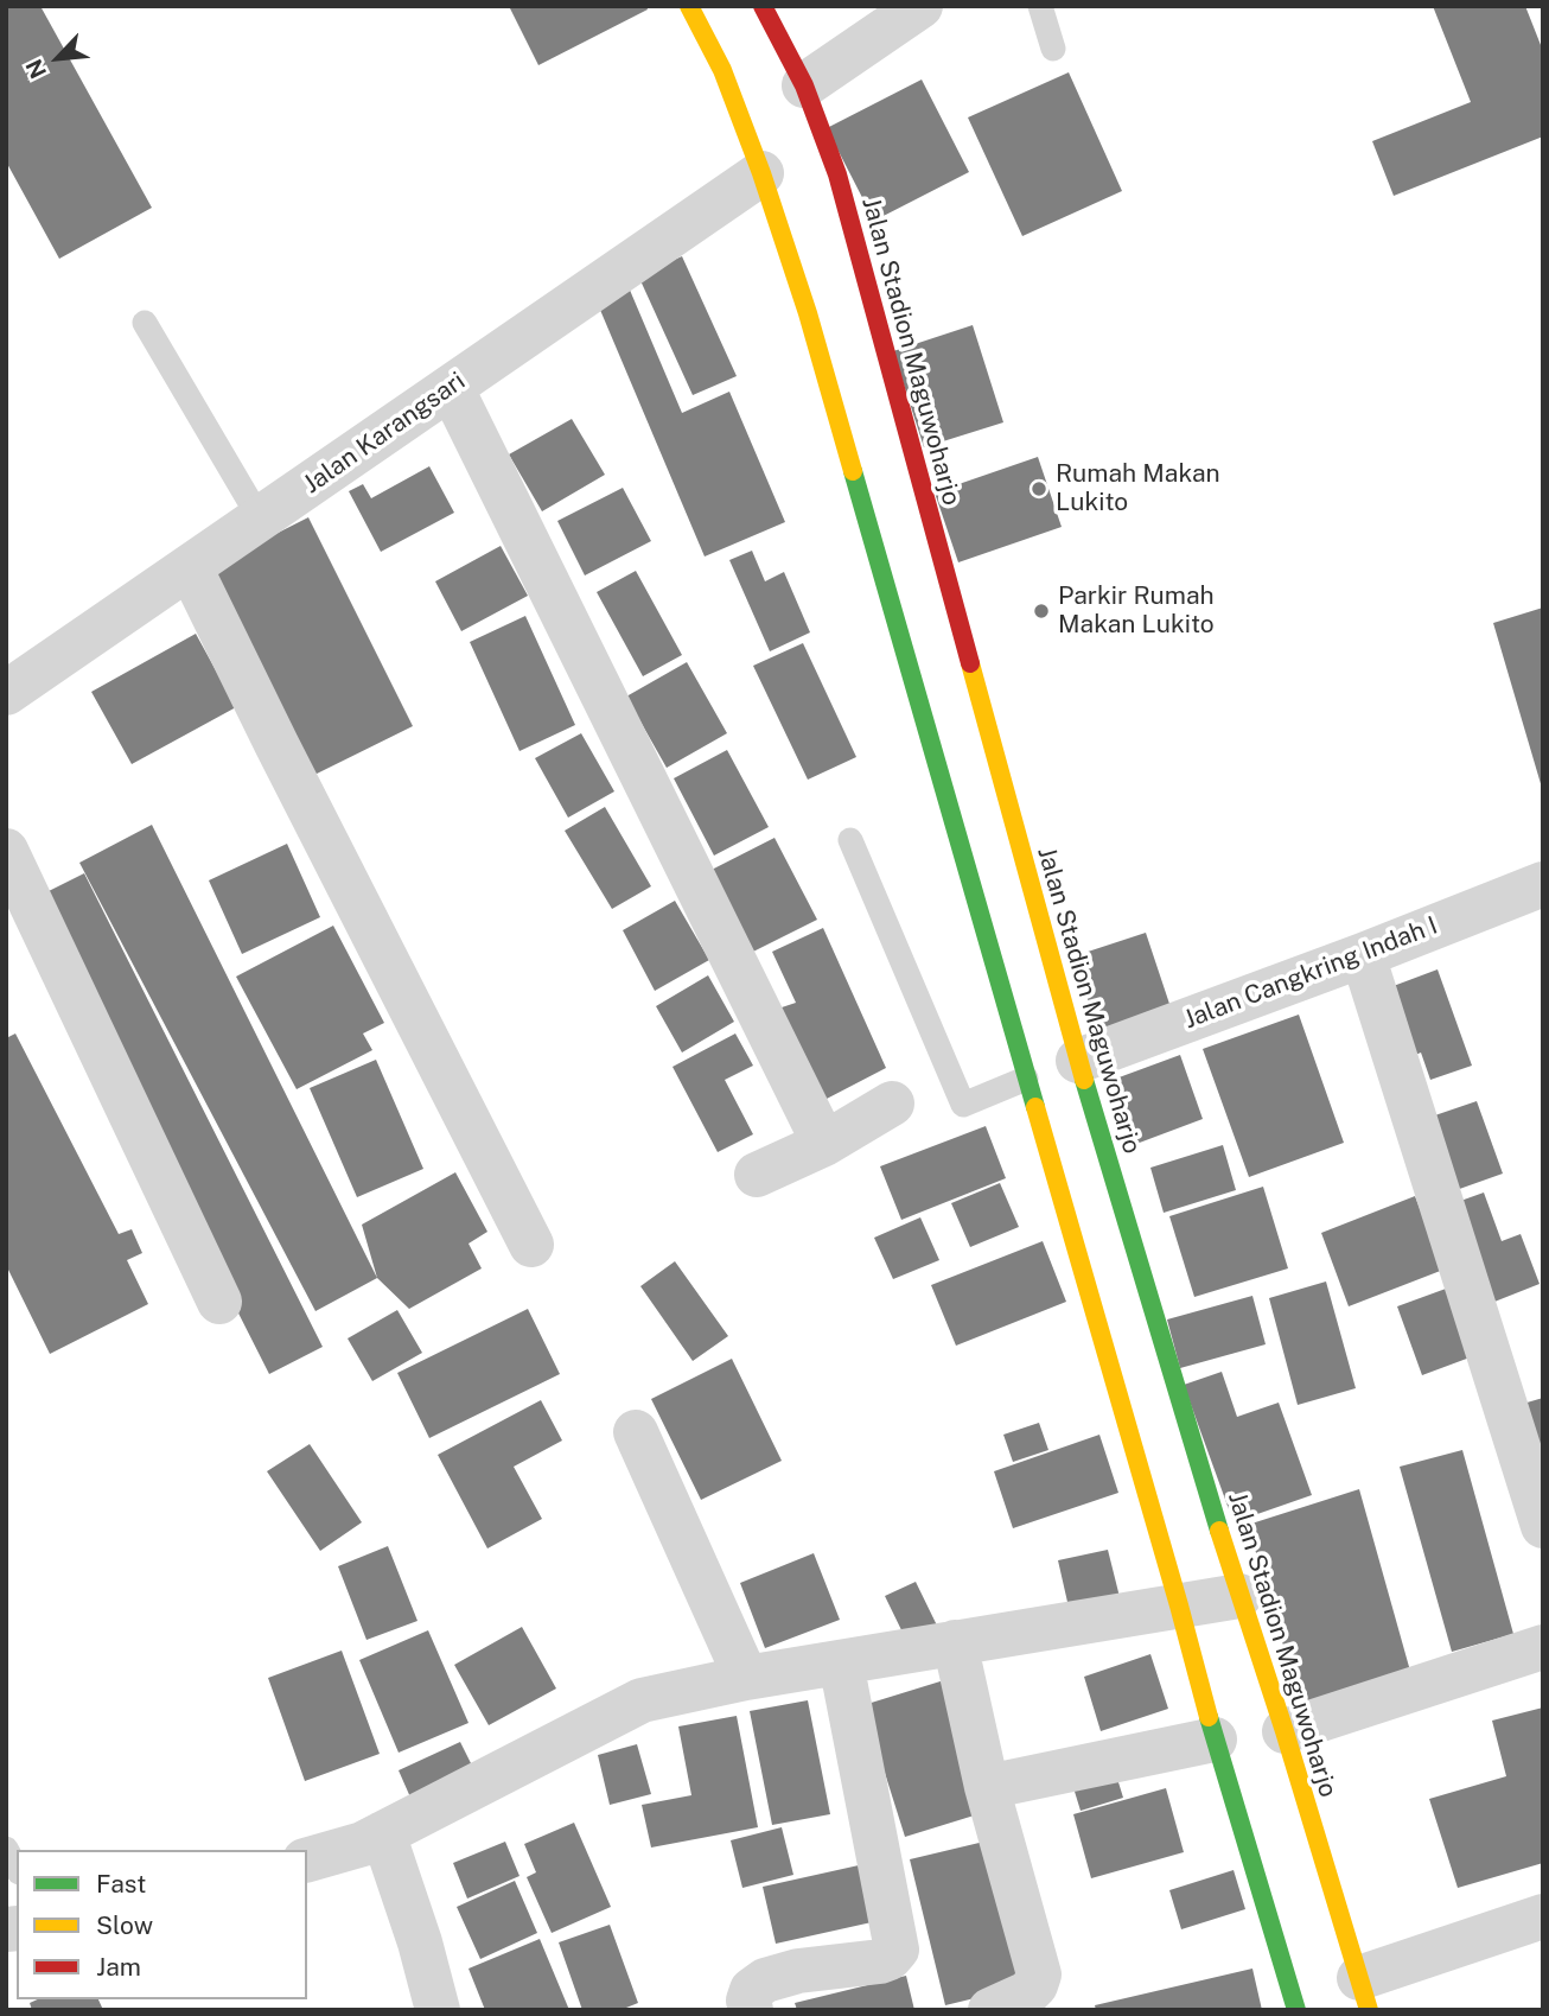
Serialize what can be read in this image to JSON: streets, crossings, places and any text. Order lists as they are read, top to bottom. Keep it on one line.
{"streets":{"main road":["Jalan Stadion Maguwoharjo"],"street":["Jalan Karangsari","Jalan Cangkring Indah I"]},"crossings":[["Jalan Stadion Maguwoharjo","Jalan Cangkring Indah I"]],"places":["Rumah Makan Lukito","Parkir Rumah Makan Lukito"],"legend":["Fast","Slow","Jam"],"north":"bottom left"}
